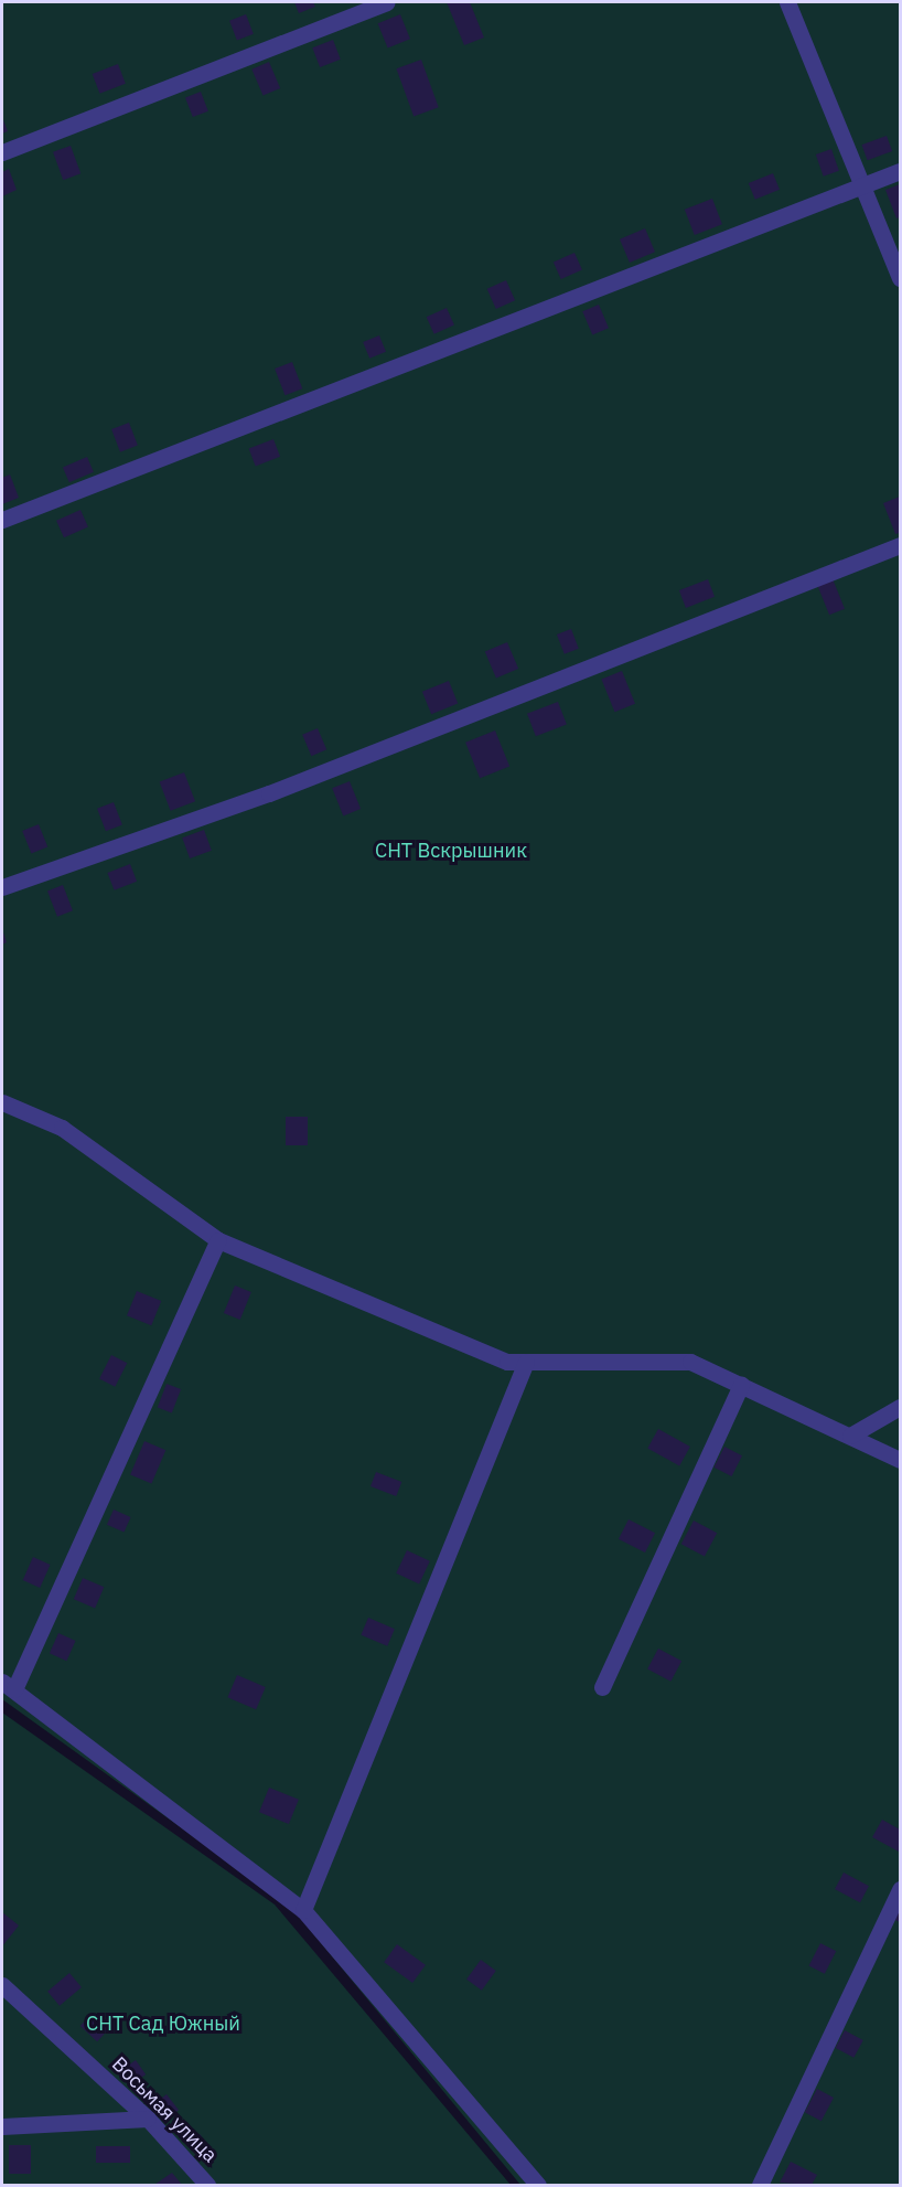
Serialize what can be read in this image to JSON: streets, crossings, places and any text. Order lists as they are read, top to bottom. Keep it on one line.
{"streets":{"street":["Восьмая улица"]},"parks":["СНТ Вскрышник","СНТ Сад Южный"]}
